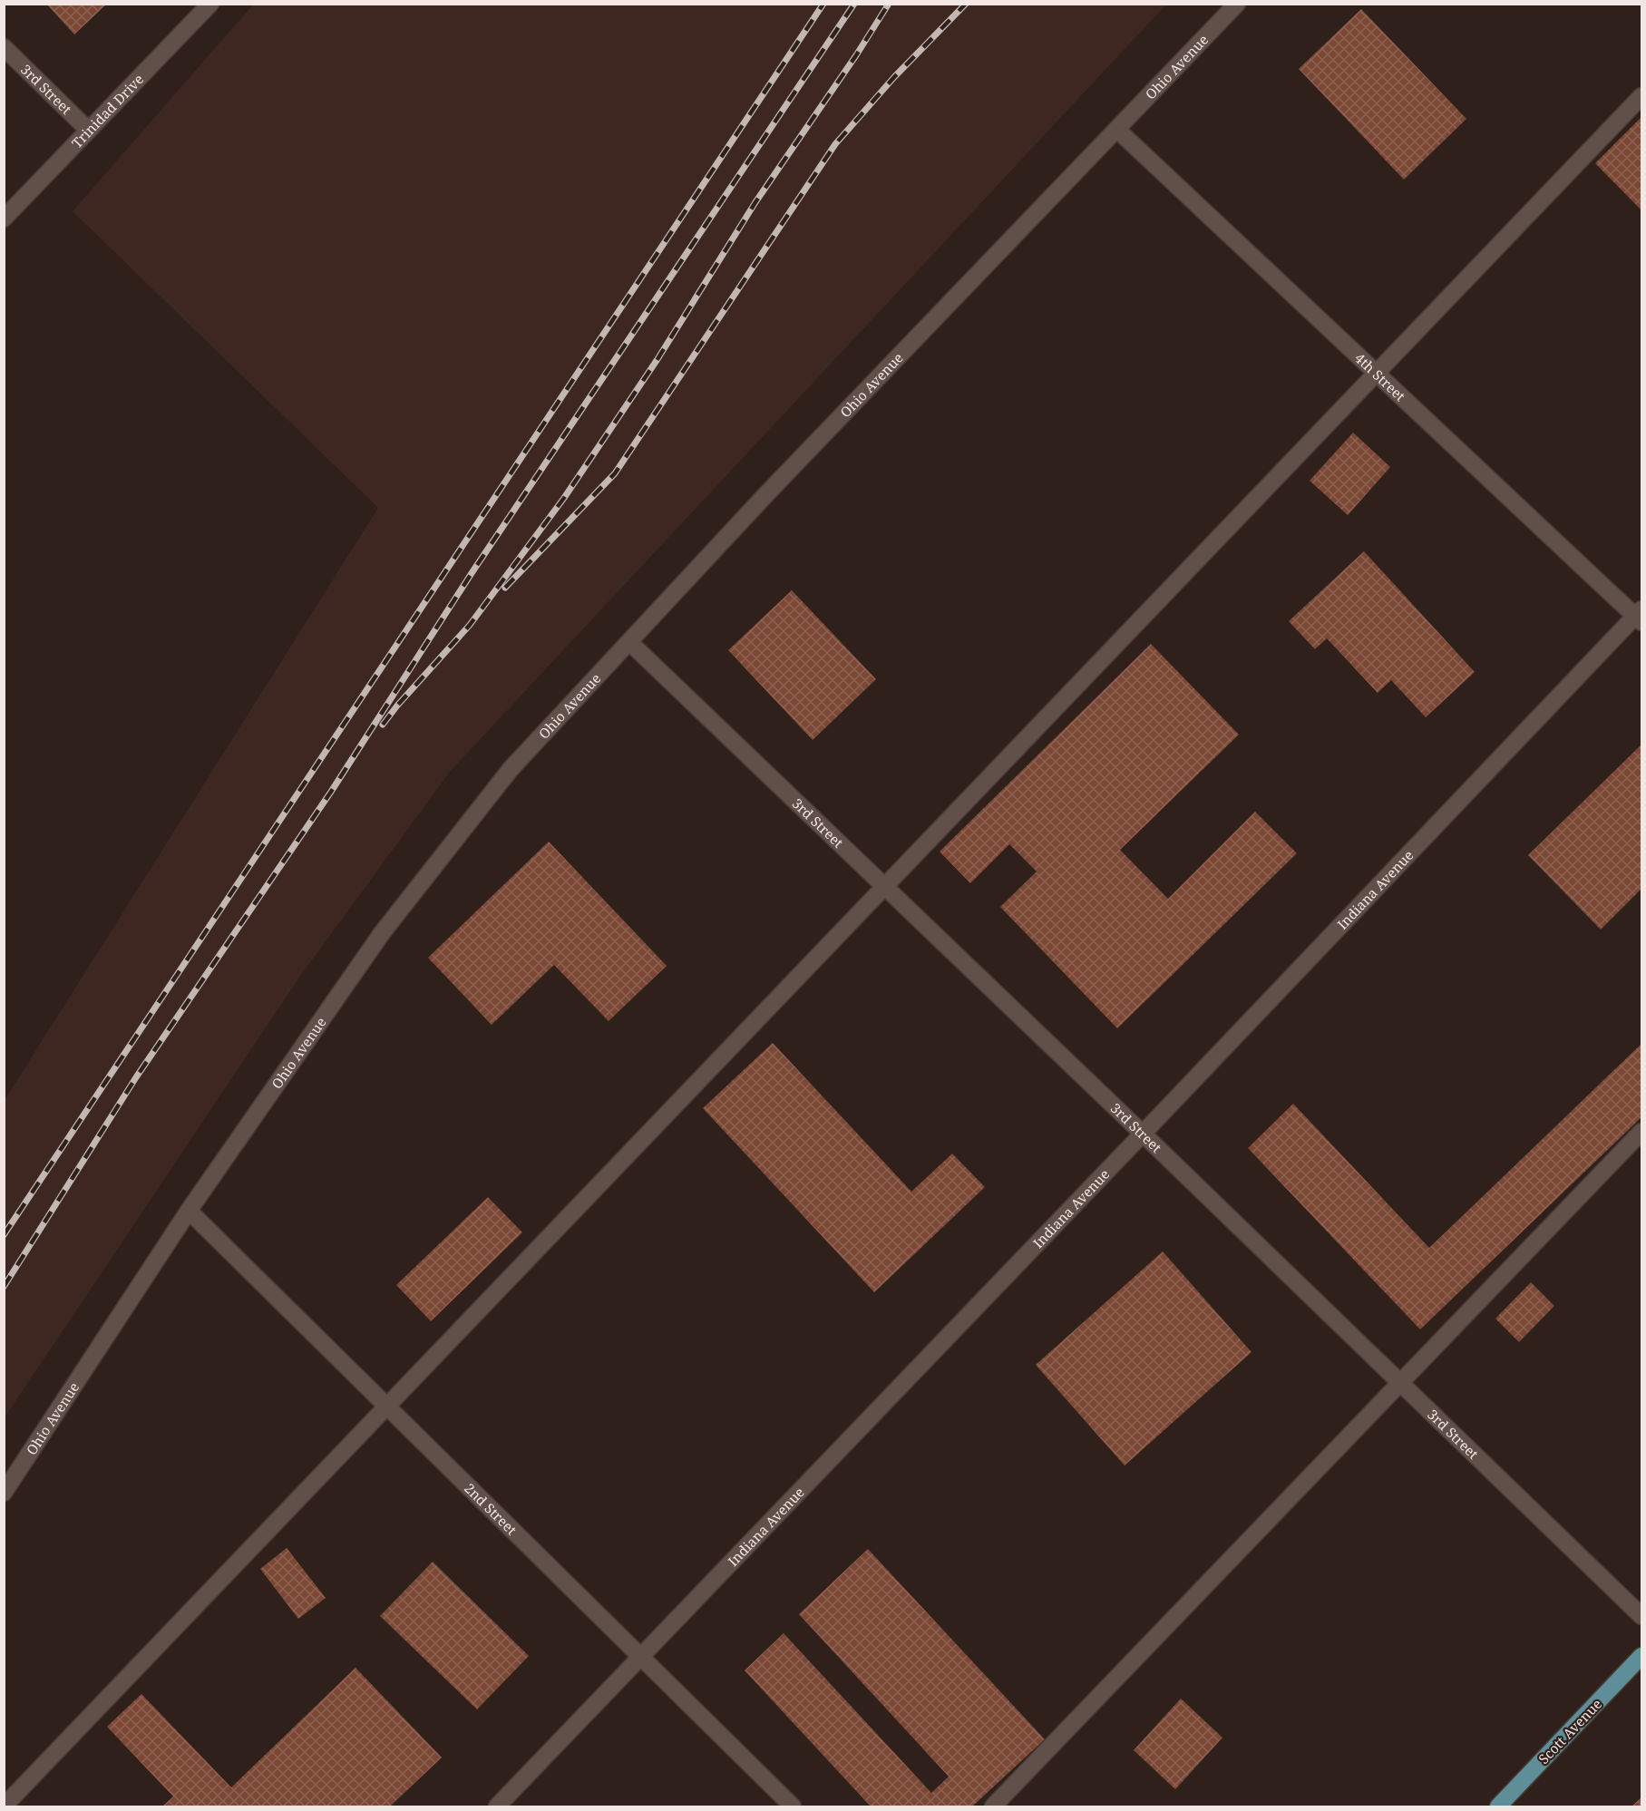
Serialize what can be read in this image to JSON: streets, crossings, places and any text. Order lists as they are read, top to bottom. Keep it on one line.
{"streets":{"main road":["Scott Avenue"],"street":["Ohio Avenue","3rd Street","Trinidad Drive","4th Street","Indiana Avenue","2nd Street"]},"crossings":[["Ohio Avenue","3rd Street"],["Ohio Avenue","4th Street"],["Ohio Avenue","2nd Street"],["3rd Street","Trinidad Drive"],["3rd Street","Indiana Avenue"],["4th Street","Indiana Avenue"],["Indiana Avenue","2nd Street"]]}
